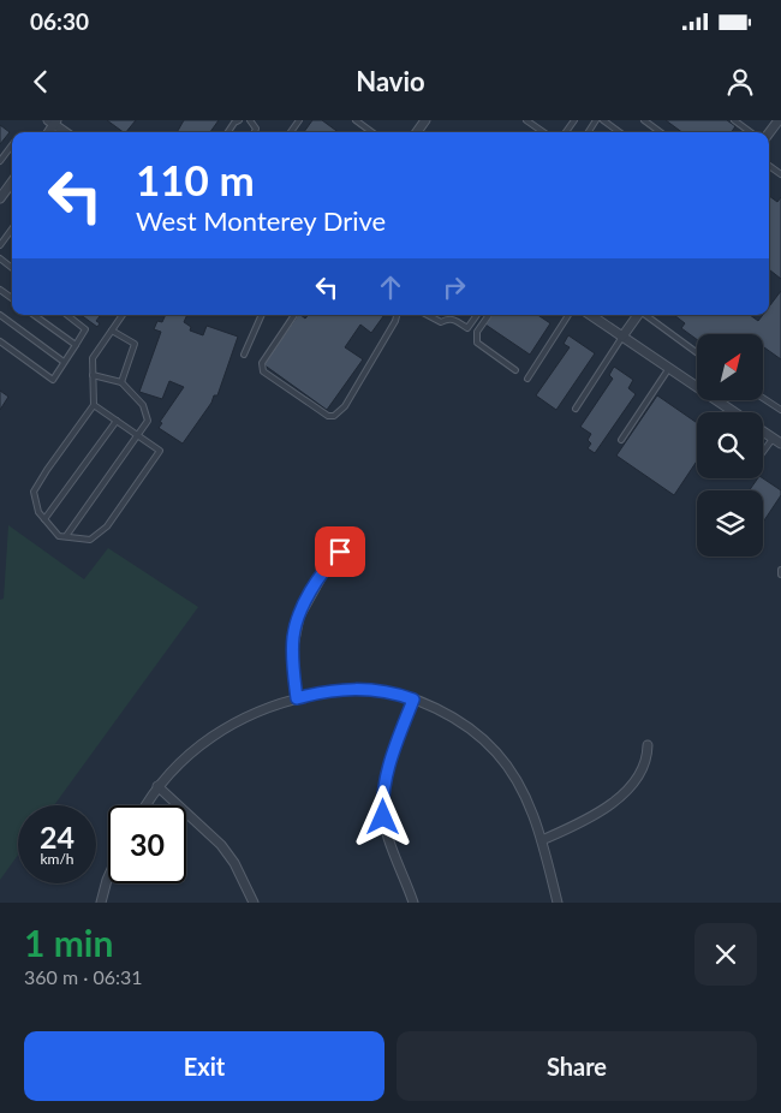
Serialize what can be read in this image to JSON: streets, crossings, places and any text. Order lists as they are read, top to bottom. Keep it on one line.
{"north":"top right","page":{"status":"06:30","header":"Navio","turn":["110 m","West Monterey Drive"],"speed":"24 km/h","limit":"30","heading":["1 min","360 m · 06:31"],"buttons":["Exit","Share"]}}
